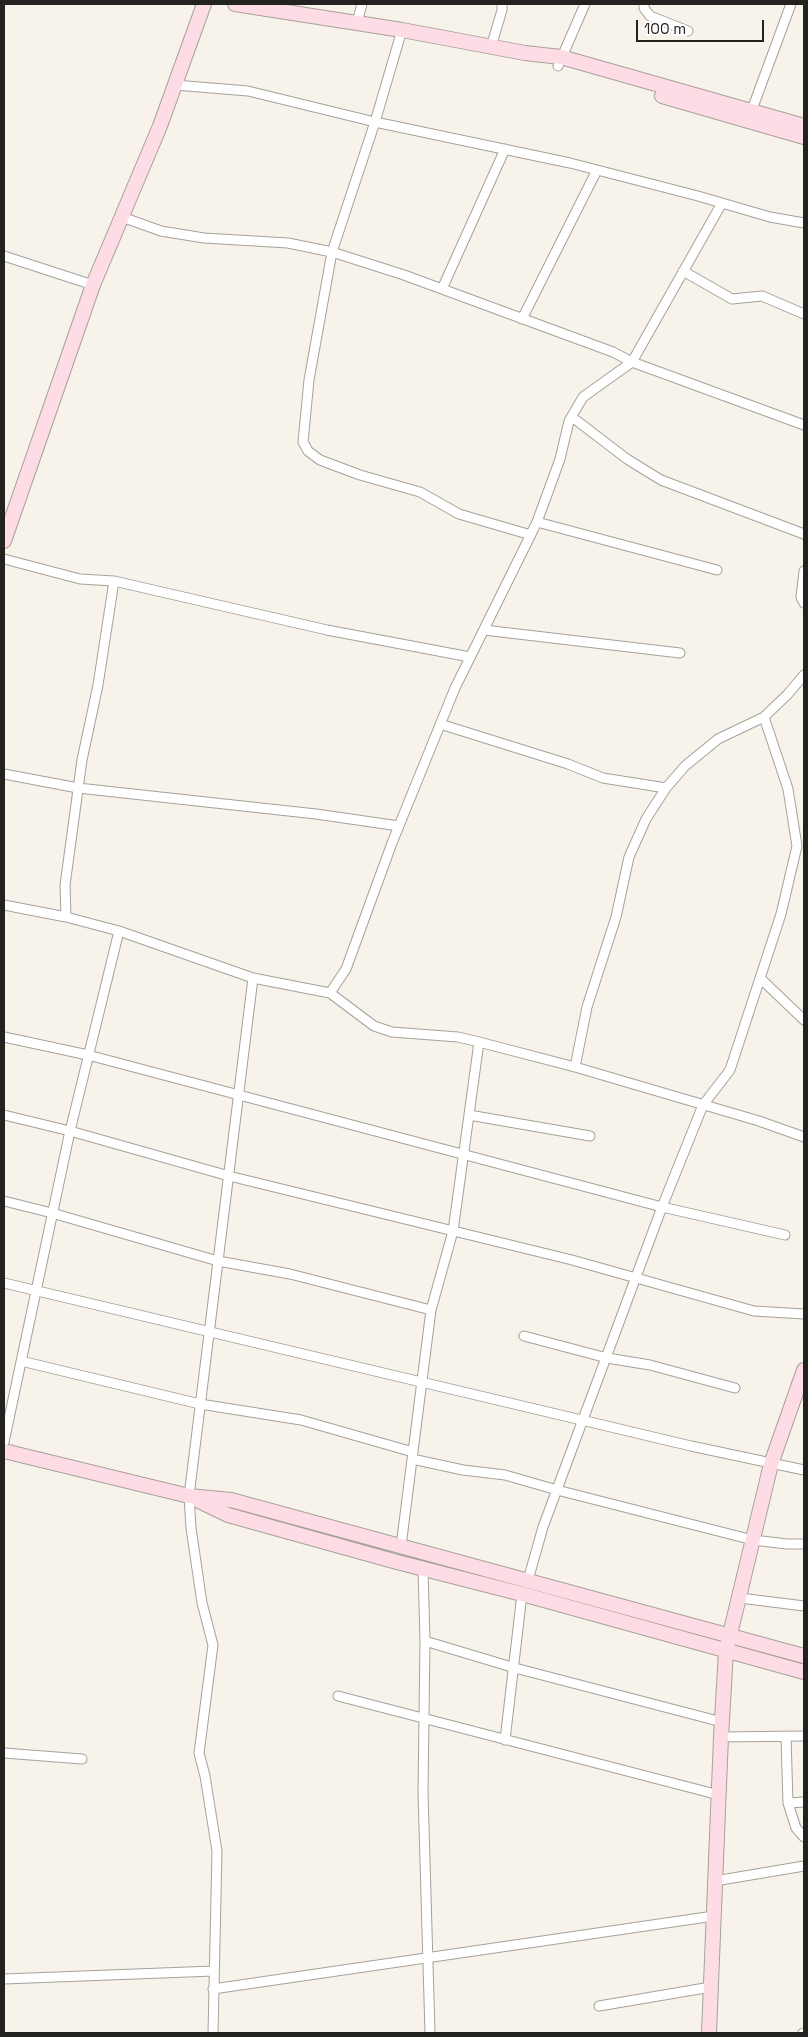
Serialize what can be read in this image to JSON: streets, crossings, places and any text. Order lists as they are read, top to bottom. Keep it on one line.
{"scale_bar":"100 m"}
